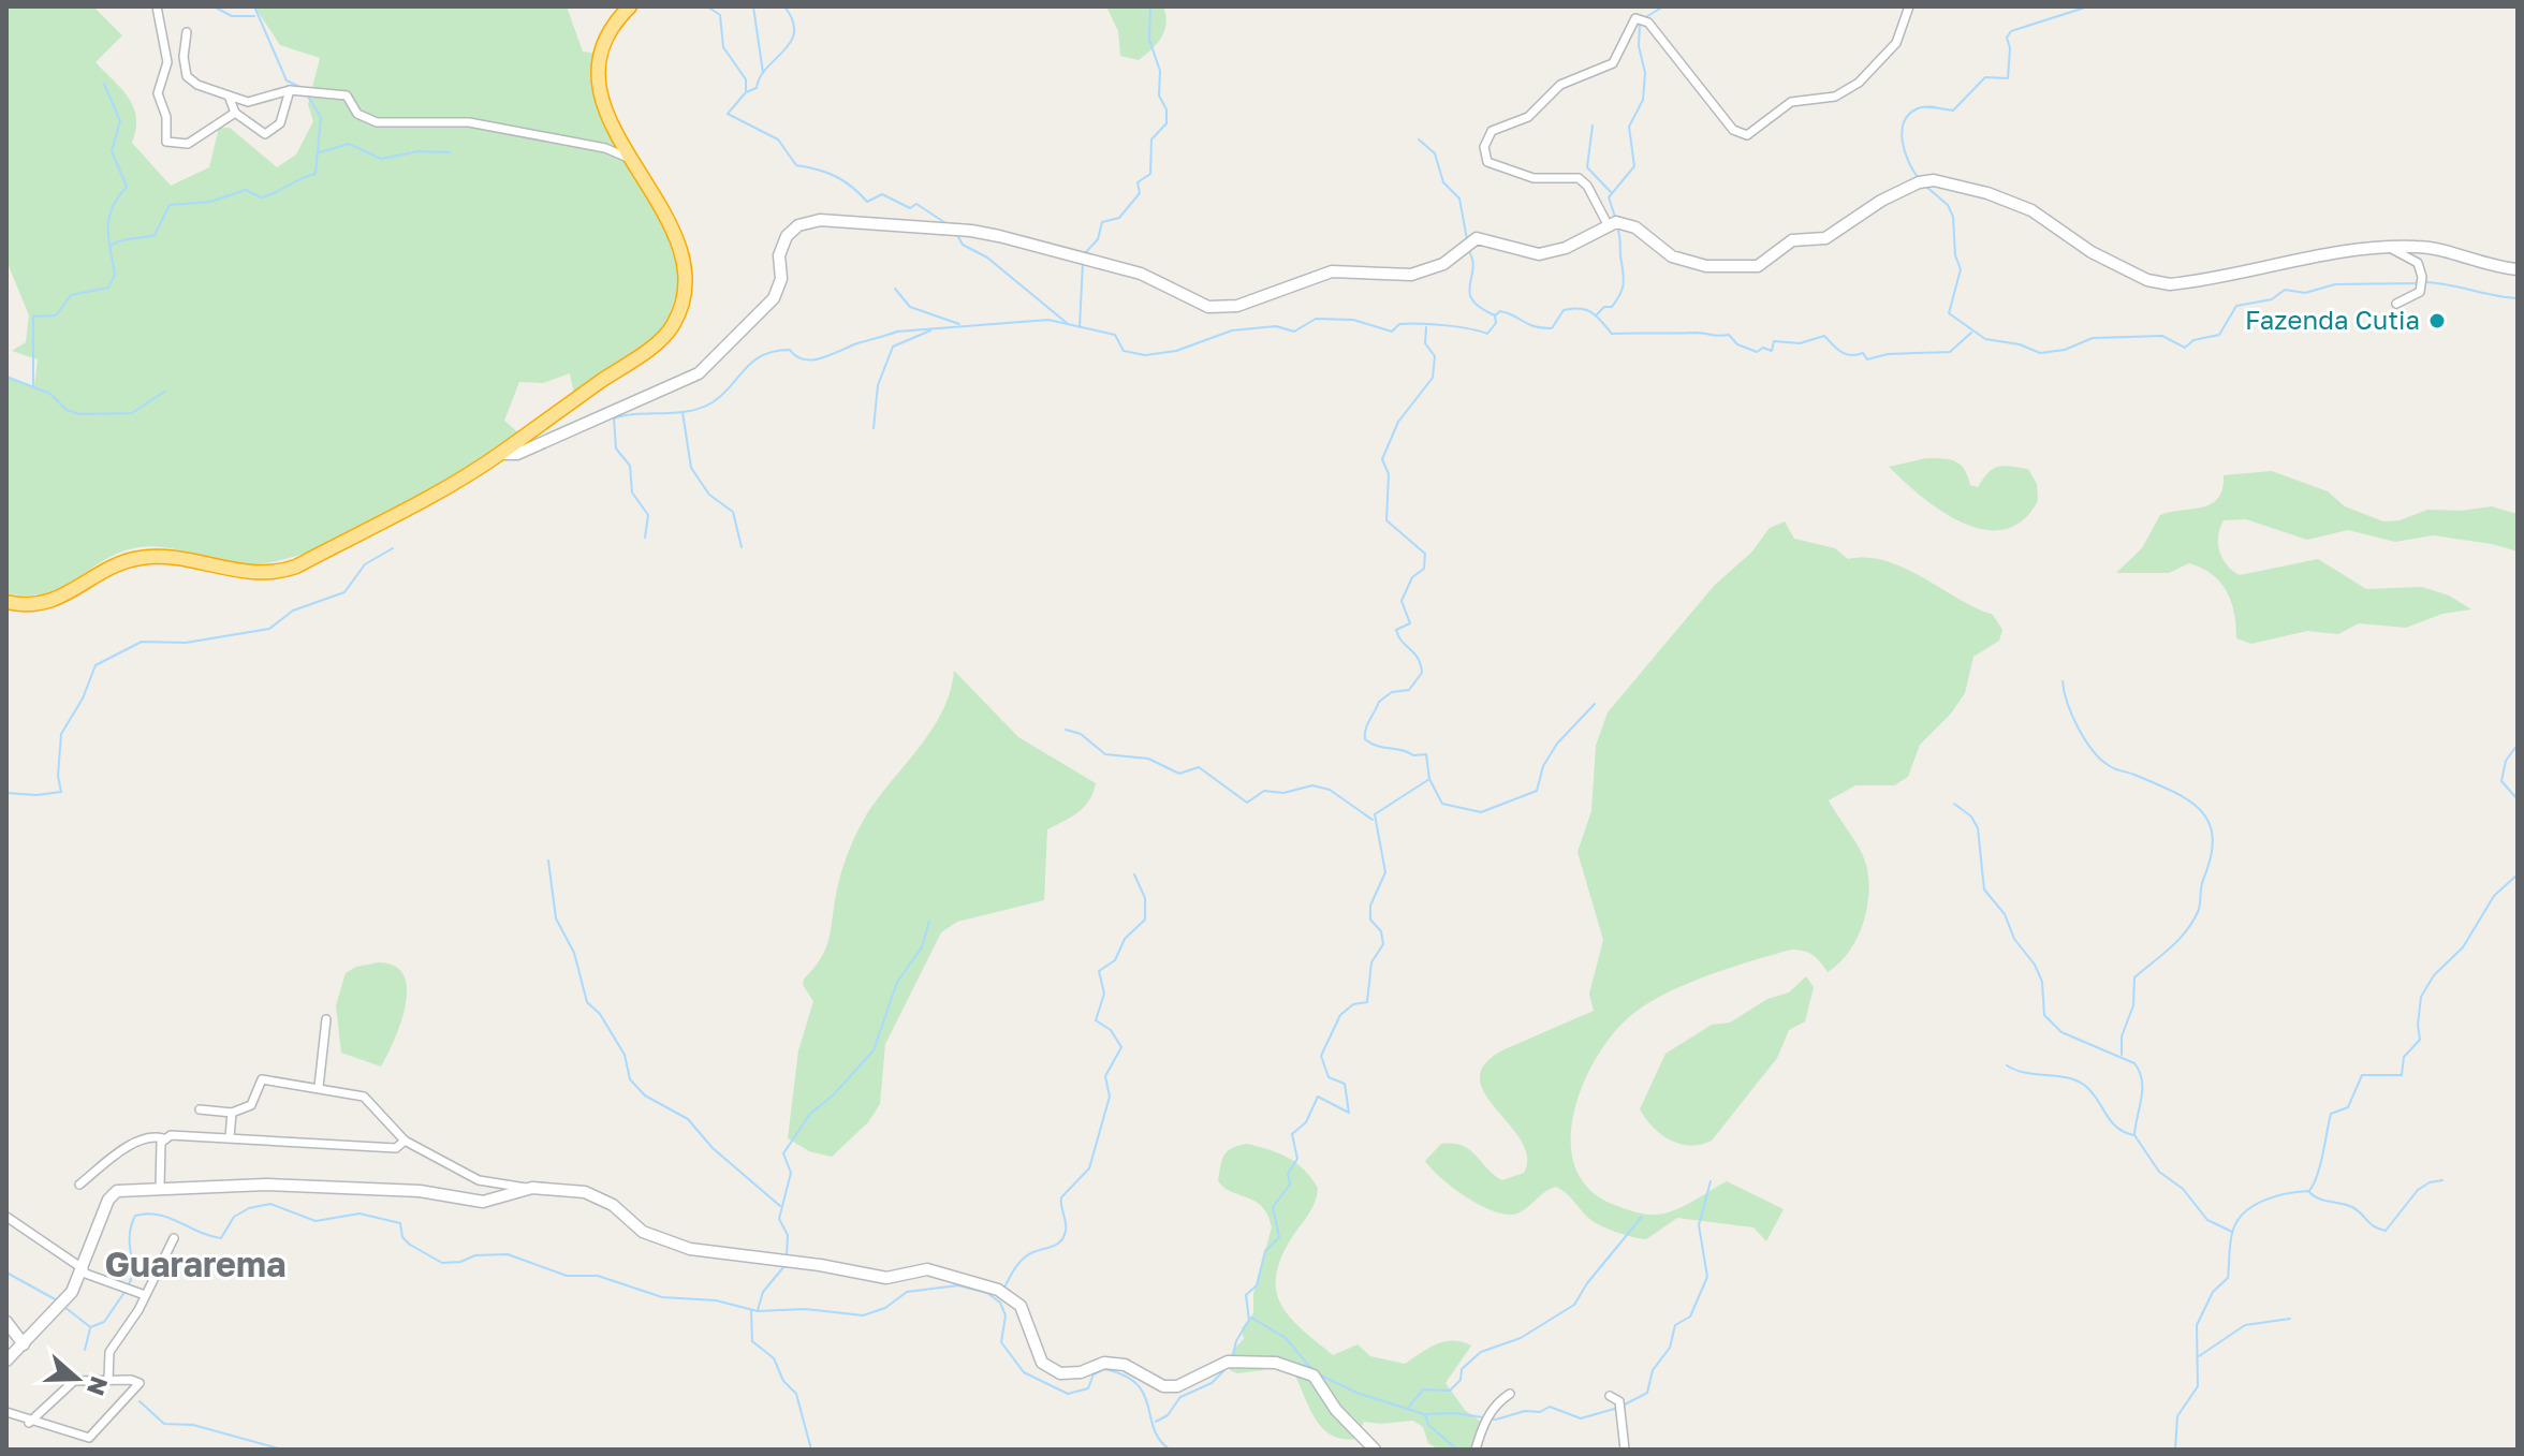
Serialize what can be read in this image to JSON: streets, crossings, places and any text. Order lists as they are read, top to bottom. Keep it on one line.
{"districts":["Guararema"],"places":["Fazenda Cutia"],"north":"right"}
